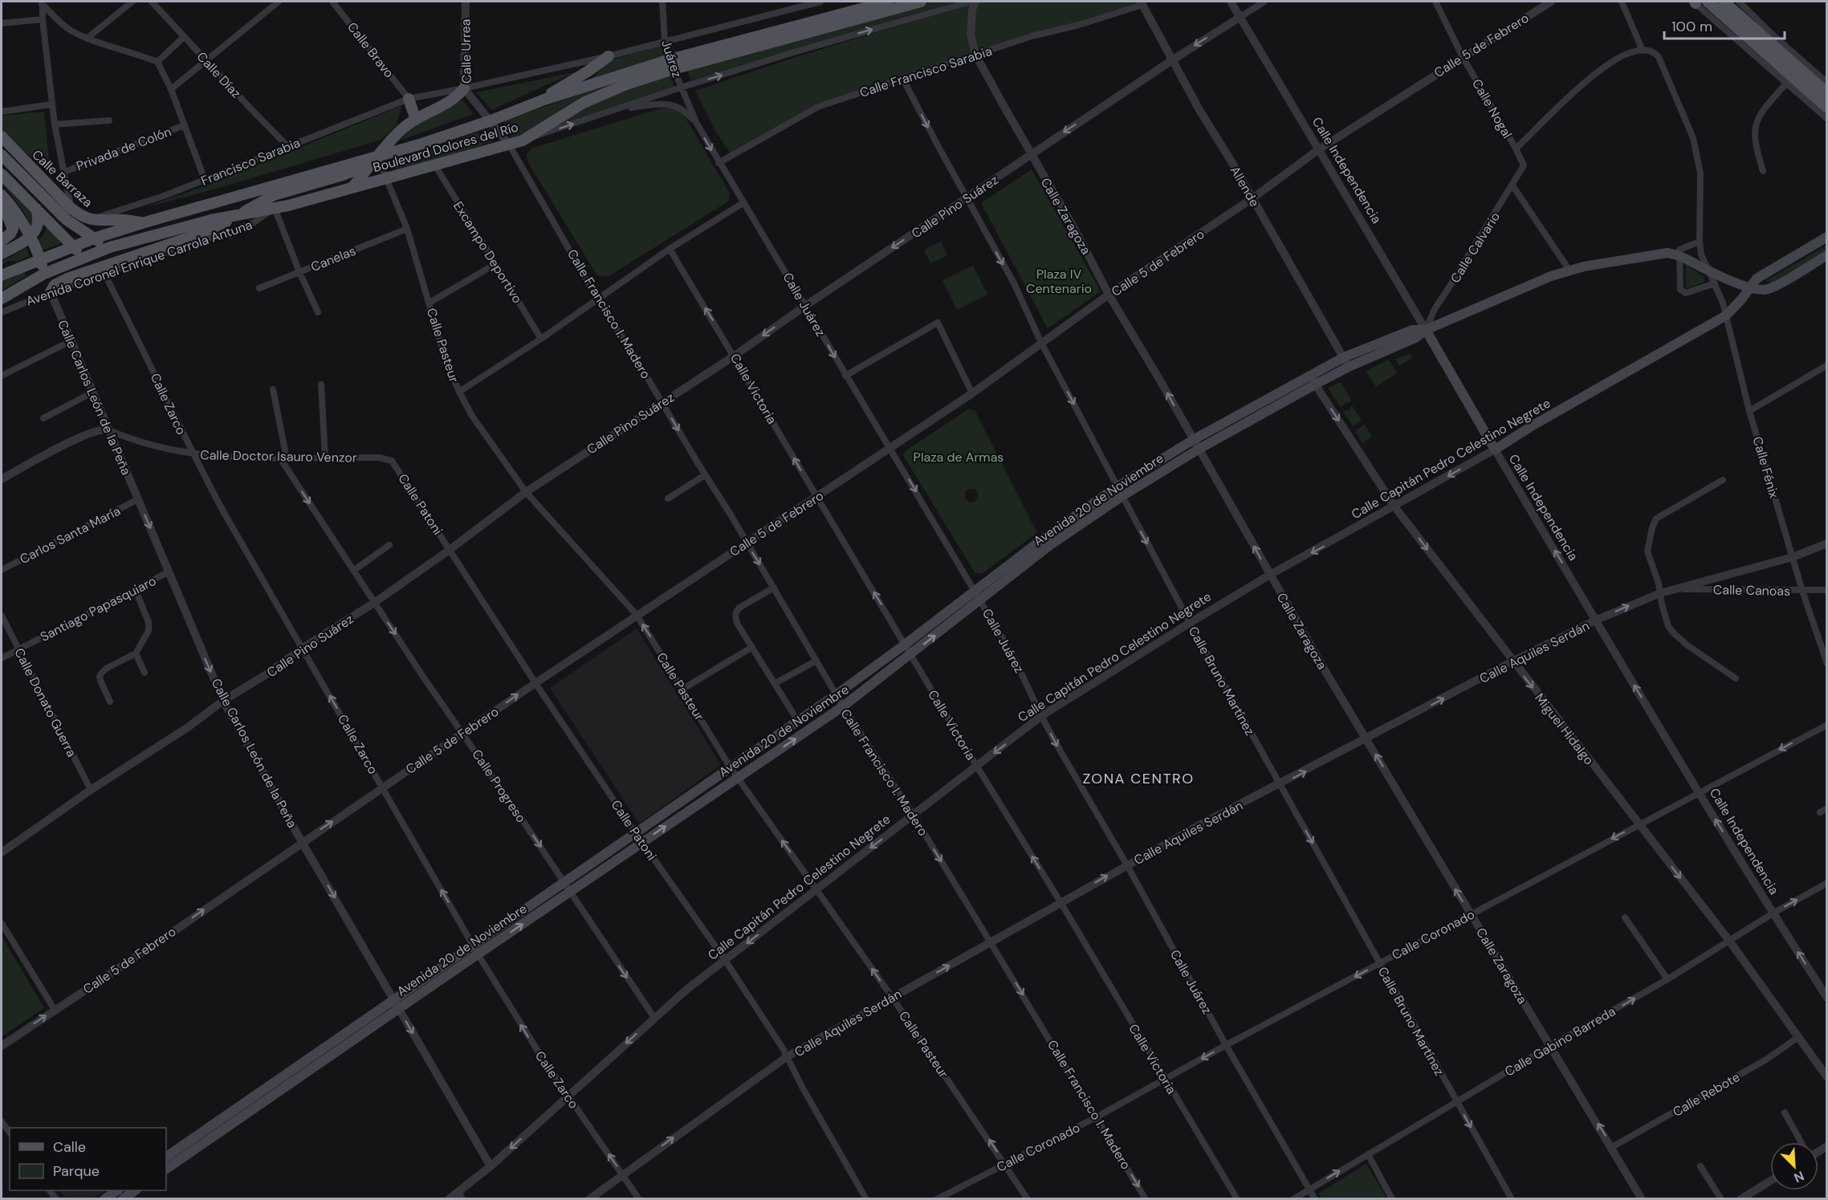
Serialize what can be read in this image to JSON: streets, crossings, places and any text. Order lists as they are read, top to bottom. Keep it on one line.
{"streets":{"main road":["Boulevard Dolores del Río","Calle Independencia","Calle Barraza","Calle Capitán Pedro Celestino Negrete","Avenida 20 de Noviembre"],"street":["Calle 5 de Febrero","Calle Bravo","Calle Urrea","Juárez","Calle Francisco Sarabia","Calle Díaz","Calle Nogal","Privada de Colón","Francisco Sarabia","Allende","Calle Pino Suárez","Calle Zaragoza","Calle Calvario","Excampo Deportivo","Canelas","Avenida Coronel Enrique Carrola Antuna","Calle Juárez","Calle Francisco I. Madero","Calle Pasteur","Calle Victoria","Calle Carlos León de la Peña","Calle Zarco","Calle Doctor Isauro Venzor","Calle Fénix","Calle Patoni","Carlos Santa María","Calle Canoas","Santiago Papasquiaro","Calle Aquiles Serdán","Calle Bruno Martínez","Calle Donato Guerra","Miguel Hidalgo","Calle Progreso","Calle Coronado","Calle Gabino Barreda","Calle Rebote"]},"crossings":[["Calle 5 de Febrero","Calle Nogal"],["Calle 5 de Febrero","Calle Independencia"],["Calle 5 de Febrero","Allende"],["Calle 5 de Febrero","Calle Zaragoza"],["Calle 5 de Febrero","Calle Juárez"],["Calle 5 de Febrero","Calle Francisco I. Madero"],["Calle 5 de Febrero","Calle Pasteur"],["Calle 5 de Febrero","Calle Victoria"],["Calle 5 de Febrero","Calle Carlos León de la Peña"],["Calle 5 de Febrero","Calle Zarco"],["Calle 5 de Febrero","Calle Patoni"],["Calle 5 de Febrero","Calle Bruno Martínez"],["Calle 5 de Febrero","Calle Progreso"],["Calle Bravo","Francisco Sarabia"],["Calle Urrea","Boulevard Dolores del Río"],["Calle Urrea","Calle Francisco I. Madero"],["Juárez","Boulevard Dolores del Río"],["Juárez","Calle Juárez"],["Calle Francisco Sarabia","Allende"],["Calle Francisco Sarabia","Calle Zaragoza"],["Calle Francisco Sarabia","Calle Juárez"],["Calle Francisco Sarabia","Calle Bruno Martínez"],["Calle Díaz","Francisco Sarabia"],["Calle Nogal","Calle Calvario"],["Boulevard Dolores del Río","Calle Barraza"],["Boulevard Dolores del Río","Excampo Deportivo"],["Boulevard Dolores del Río","Avenida Coronel Enrique Carrola Antuna"],["Boulevard Dolores del Río","Calle Francisco I. Madero"],["Boulevard Dolores del Río","Calle Pasteur"],["Francisco Sarabia","Calle Barraza"],["Calle Independencia","Calle Pino Suárez"],["Calle Independencia","Calle Calvario"],["Calle Independencia","Calle Capitán Pedro Celestino Negrete"],["Calle Independencia","Avenida 20 de Noviembre"],["Calle Independencia","Calle Aquiles Serdán"],["Calle Independencia","Calle Coronado"],["Calle Independencia","Calle Gabino Barreda"],["Allende","Calle Pino Suárez"],["Allende","Avenida 20 de Noviembre"],["Calle Pino Suárez","Calle Zaragoza"],["Calle Pino Suárez","Calle Juárez"],["Calle Pino Suárez","Calle Francisco I. Madero"],["Calle Pino Suárez","Calle Pasteur"],["Calle Pino Suárez","Calle Victoria"],["Calle Pino Suárez","Calle Carlos León de la Peña"],["Calle Pino Suárez","Calle Zarco"],["Calle Pino Suárez","Calle Patoni"],["Calle Pino Suárez","Calle Bruno Martínez"],["Calle Pino Suárez","Calle Donato Guerra"],["Calle Pino Suárez","Calle Progreso"],["Calle Zaragoza","Calle Capitán Pedro Celestino Negrete"],["Calle Zaragoza","Avenida 20 de Noviembre"],["Calle Zaragoza","Calle Aquiles Serdán"],["Calle Zaragoza","Calle Coronado"],["Calle Zaragoza","Calle Gabino Barreda"],["Calle Zaragoza","Calle Rebote"],["Calle Calvario","Avenida 20 de Noviembre"],["Canelas","Calle Pasteur"],["Avenida Coronel Enrique Carrola Antuna","Calle Carlos León de la Peña"],["Avenida Coronel Enrique Carrola Antuna","Calle Zarco"],["Calle Juárez","Calle Capitán Pedro Celestino Negrete"],["Calle Juárez","Avenida 20 de Noviembre"],["Calle Juárez","Calle Aquiles Serdán"],["Calle Juárez","Calle Coronado"],["Calle Juárez","Calle Gabino Barreda"],["Calle Francisco I. Madero","Calle Capitán Pedro Celestino Negrete"],["Calle Francisco I. Madero","Avenida 20 de Noviembre"],["Calle Francisco I. Madero","Calle Aquiles Serdán"],["Calle Francisco I. Madero","Calle Coronado"],["Calle Pasteur","Calle Capitán Pedro Celestino Negrete"],["Calle Pasteur","Avenida 20 de Noviembre"],["Calle Pasteur","Calle Aquiles Serdán"],["Calle Pasteur","Calle Coronado"],["Calle Victoria","Calle Capitán Pedro Celestino Negrete"],["Calle Victoria","Avenida 20 de Noviembre"],["Calle Victoria","Calle Aquiles Serdán"],["Calle Victoria","Calle Coronado"],["Calle Carlos León de la Peña","Calle Doctor Isauro Venzor"],["Calle Carlos León de la Peña","Calle Capitán Pedro Celestino Negrete"],["Calle Carlos León de la Peña","Avenida 20 de Noviembre"],["Calle Carlos León de la Peña","Carlos Santa María"],["Calle Carlos León de la Peña","Santiago Papasquiaro"],["Calle Zarco","Calle Doctor Isauro Venzor"],["Calle Zarco","Calle Capitán Pedro Celestino Negrete"],["Calle Zarco","Avenida 20 de Noviembre"],["Calle Zarco","Calle Aquiles Serdán"],["Calle Doctor Isauro Venzor","Calle Patoni"],["Calle Doctor Isauro Venzor","Calle Progreso"],["Calle Capitán Pedro Celestino Negrete","Calle Fénix"],["Calle Capitán Pedro Celestino Negrete","Avenida 20 de Noviembre"],["Calle Capitán Pedro Celestino Negrete","Calle Patoni"],["Calle Capitán Pedro Celestino Negrete","Calle Bruno Martínez"],["Calle Capitán Pedro Celestino Negrete","Miguel Hidalgo"],["Calle Capitán Pedro Celestino Negrete","Calle Progreso"],["Calle Fénix","Avenida 20 de Noviembre"],["Calle Fénix","Calle Canoas"],["Calle Fénix","Calle Aquiles Serdán"],["Avenida 20 de Noviembre","Calle Patoni"],["Avenida 20 de Noviembre","Calle Bruno Martínez"],["Avenida 20 de Noviembre","Miguel Hidalgo"],["Avenida 20 de Noviembre","Calle Progreso"],["Calle Patoni","Calle Aquiles Serdán"],["Calle Canoas","Calle Aquiles Serdán"],["Santiago Papasquiaro","Calle Donato Guerra"],["Calle Aquiles Serdán","Calle Bruno Martínez"],["Calle Aquiles Serdán","Miguel Hidalgo"],["Calle Bruno Martínez","Calle Coronado"],["Calle Bruno Martínez","Calle Gabino Barreda"],["Miguel Hidalgo","Calle Coronado"],["Miguel Hidalgo","Calle Gabino Barreda"],["Miguel Hidalgo","Calle Rebote"]],"one_way":["Calle Independencia","Calle Zaragoza","Calle Juárez","Calle Francisco I. Madero","Calle Pasteur","Calle Victoria","Calle Carlos León de la Peña","Calle Zarco","Calle Capitán Pedro Celestino Negrete","Calle Aquiles Serdán","Calle Bruno Martínez","Miguel Hidalgo","Calle Progreso","Calle Coronado","Calle Gabino Barreda"],"districts":["ZONA CENTRO"],"parks":["Plaza IV Centenario","Plaza de Armas"],"legend":["Calle","Parque"],"scale_bar":"100 m","north":"bottom right"}
